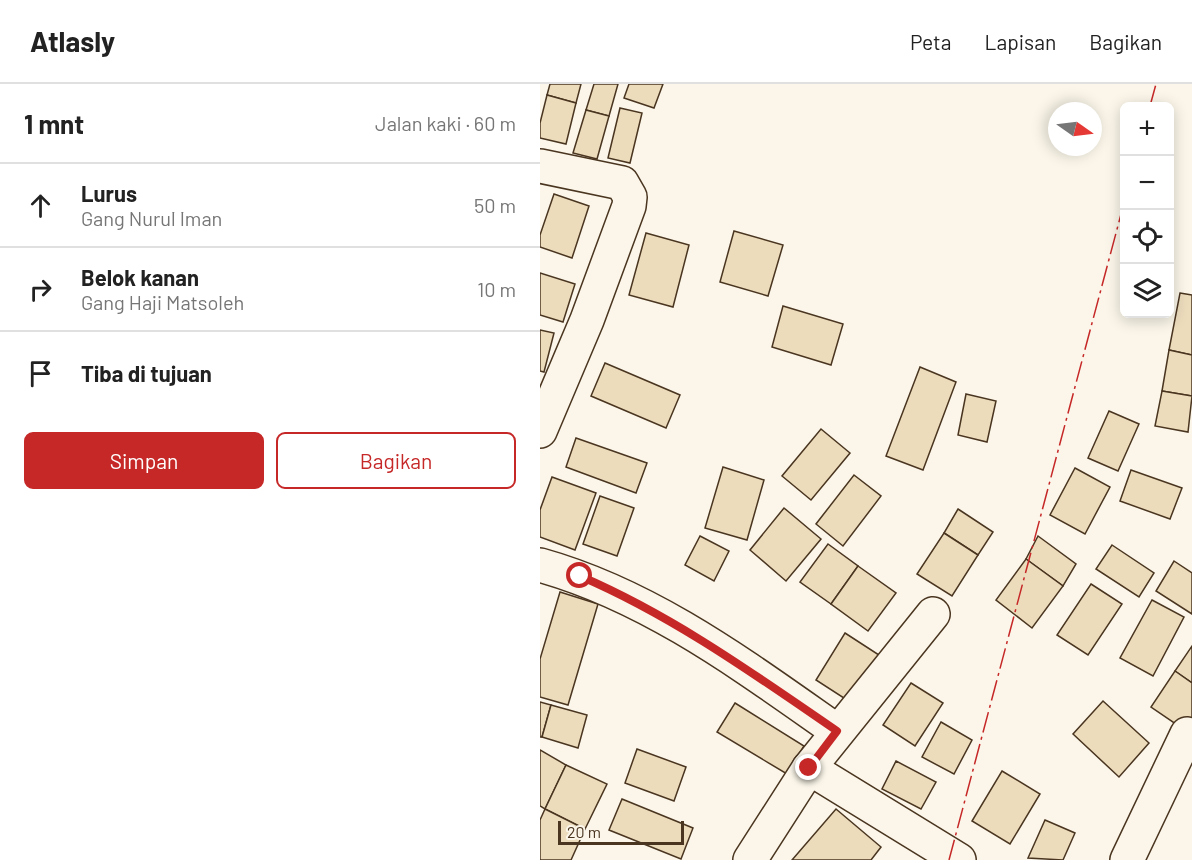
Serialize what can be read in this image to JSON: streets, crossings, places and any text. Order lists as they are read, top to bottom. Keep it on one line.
{"scale_bar":"20 m","north":"right","page":{"header":"Atlasly","nav":["Peta","Lapisan","Bagikan"],"heading":["1 mnt","Jalan kaki · 60 m"],"map_buttons":["+","−"],"list":[["Lurus","Gang Nurul Iman","50 m"],["Belok kanan","Gang Haji Matsoleh","10 m"],"Tiba di tujuan"],"buttons":["Simpan","Bagikan"],"scale":"20 m"}}
